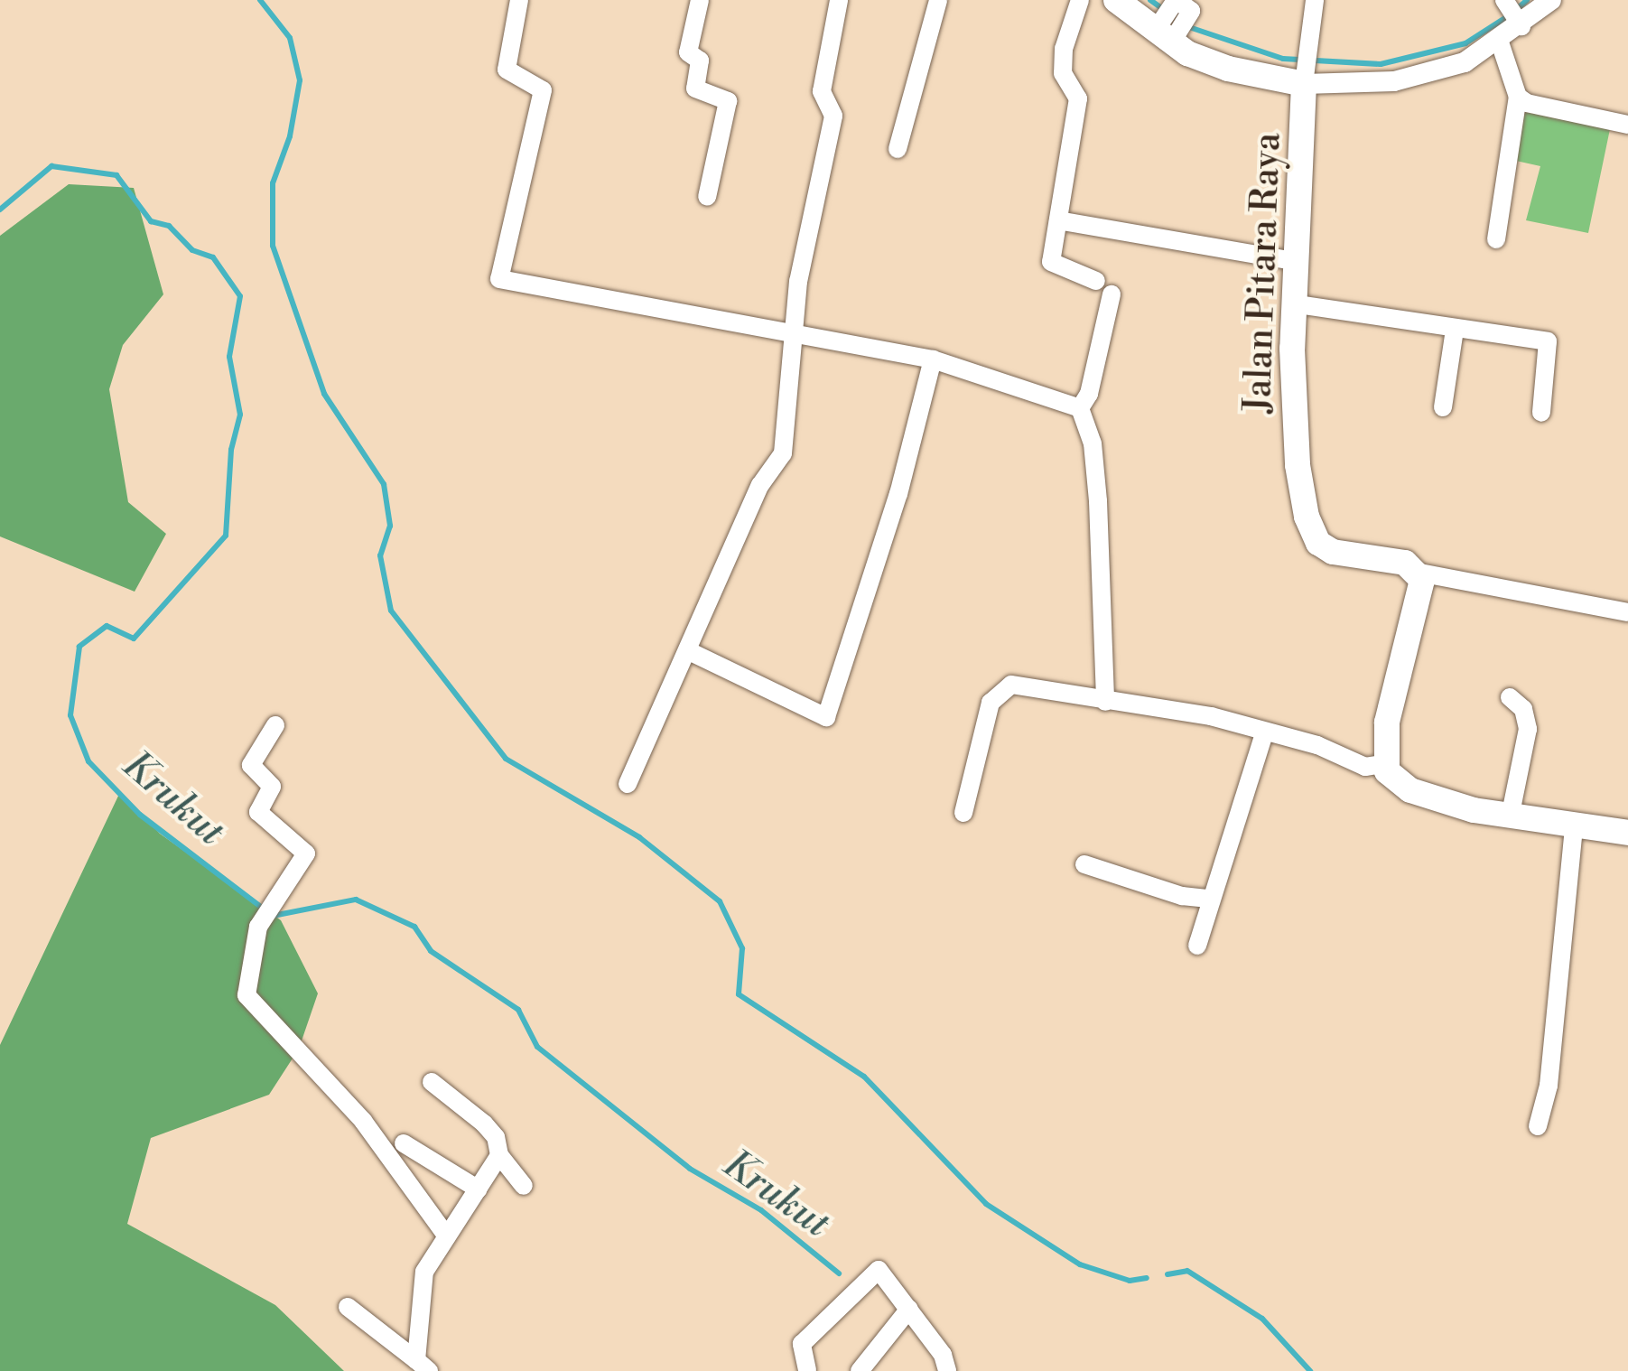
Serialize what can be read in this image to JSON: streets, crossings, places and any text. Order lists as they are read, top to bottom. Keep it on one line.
{"streets":{"main road":["Jalan Pitara Raya"]},"water":["Krukut"]}
